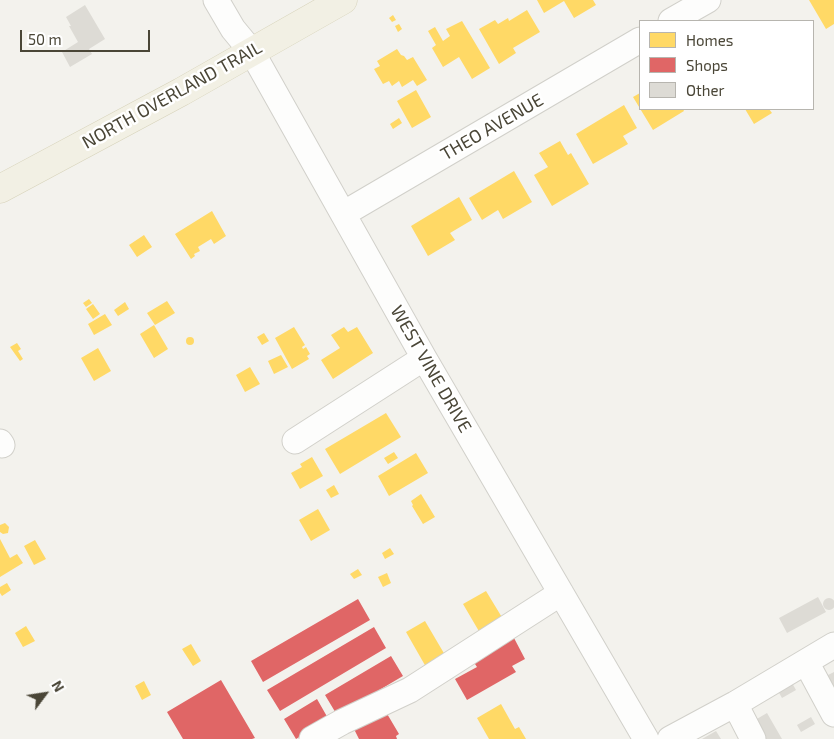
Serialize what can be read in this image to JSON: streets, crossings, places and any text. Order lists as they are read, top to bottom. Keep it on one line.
{"streets":{"main road":["NORTH OVERLAND TRAIL"],"street":["THEO AVENUE","WEST VINE DRIVE"]},"crossings":[["NORTH OVERLAND TRAIL","WEST VINE DRIVE"],["THEO AVENUE","WEST VINE DRIVE"]],"legend":["Homes","Shops","Other"],"scale_bar":"50 m","north":"top right"}
